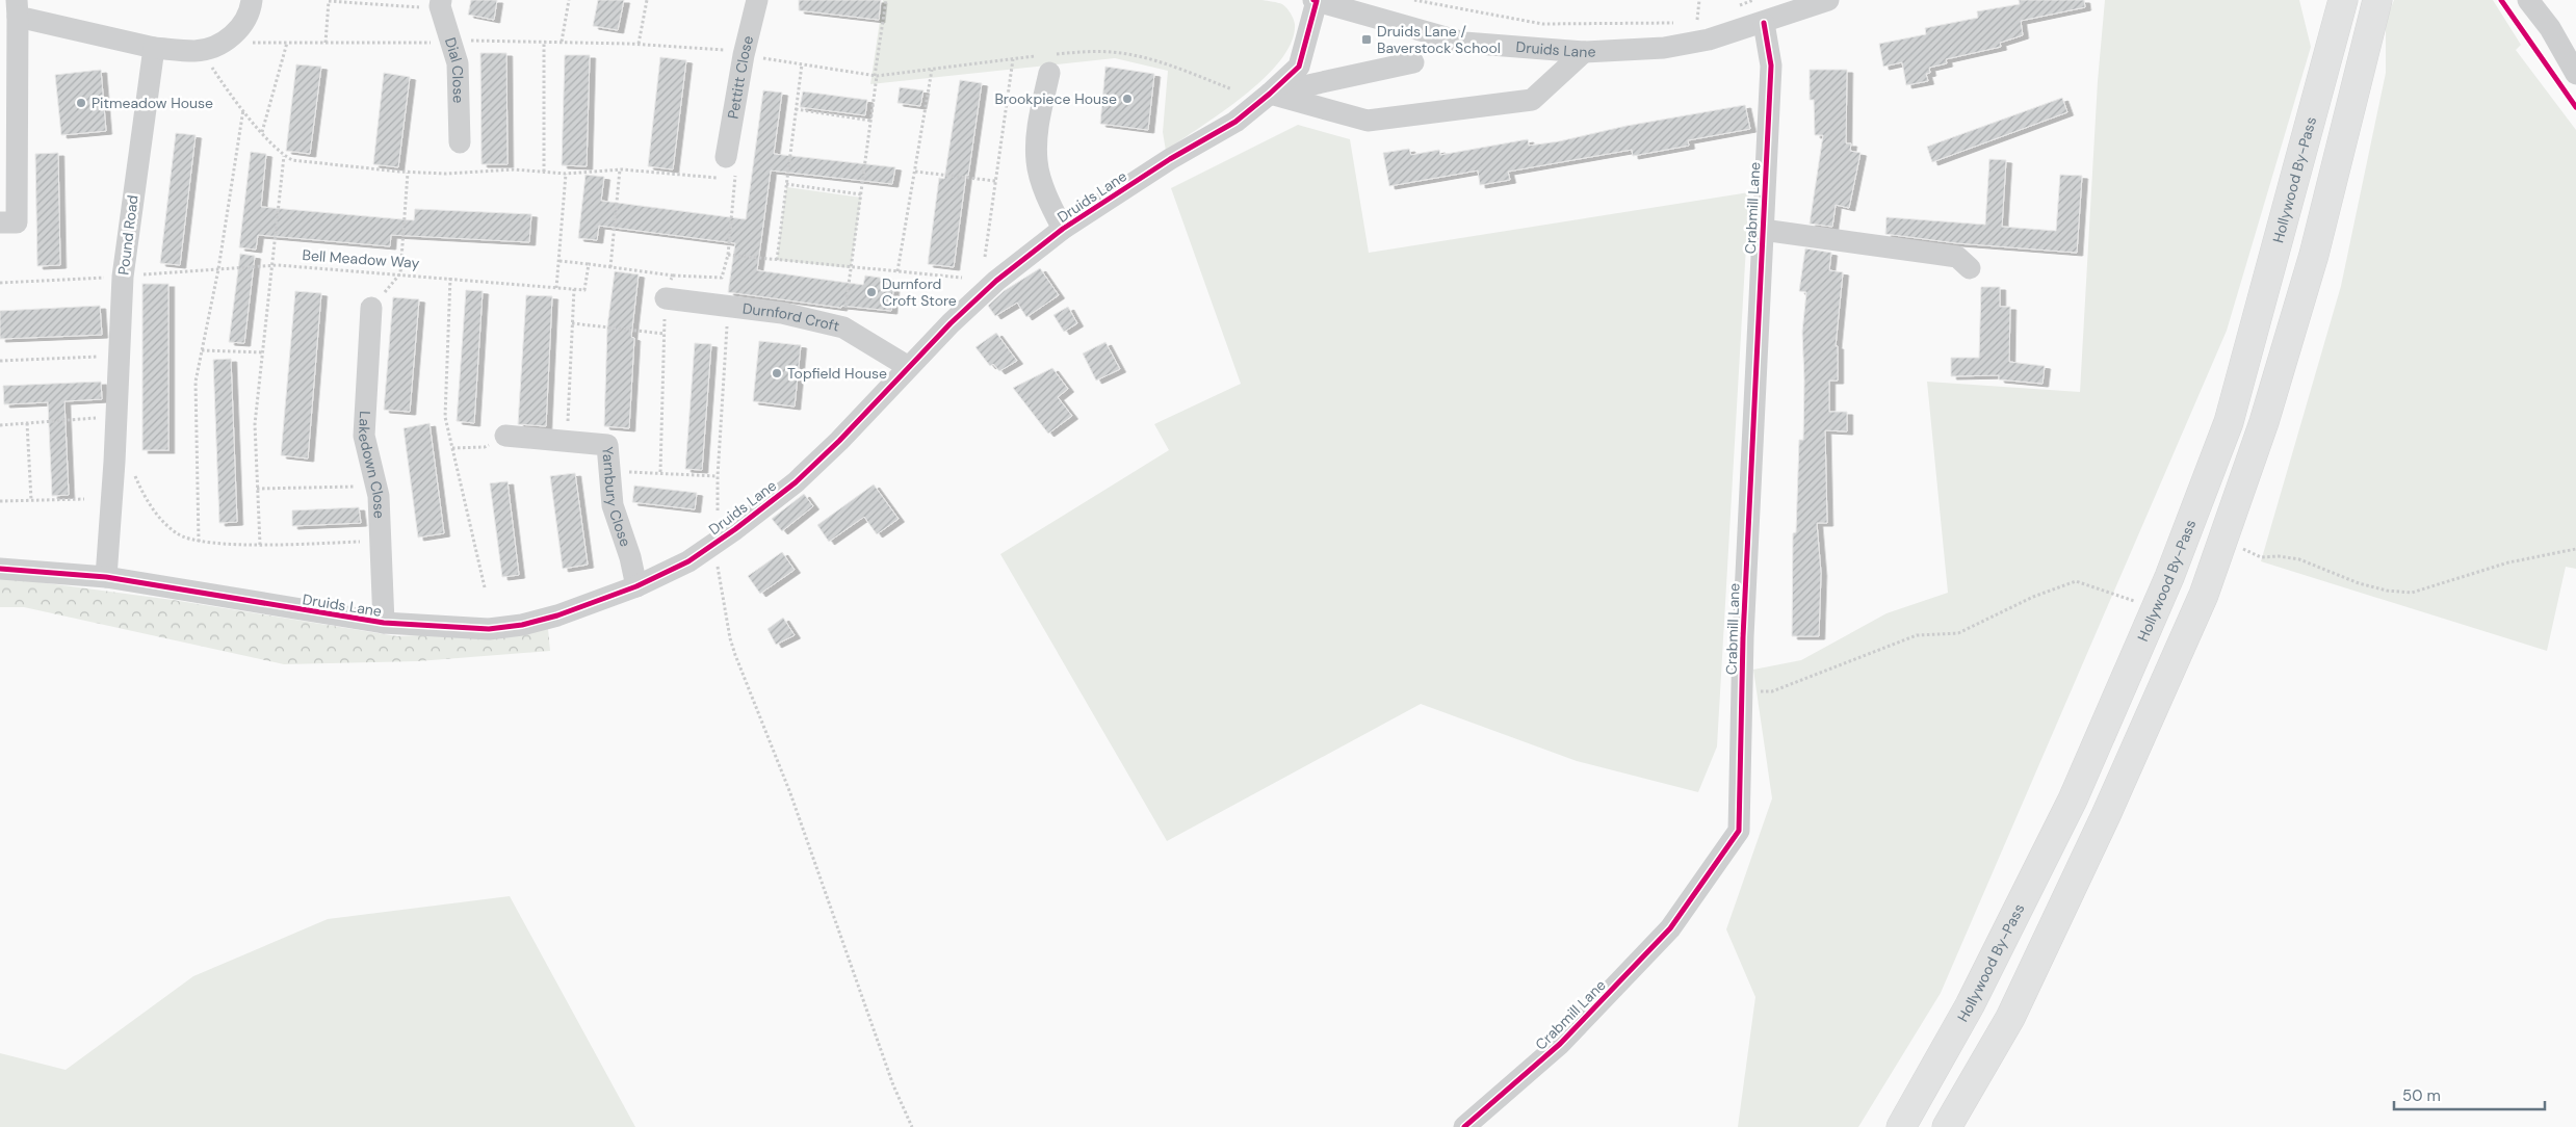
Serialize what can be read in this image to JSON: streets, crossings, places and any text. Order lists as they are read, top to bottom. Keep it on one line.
{"streets":{"highway":["Hollywood By-Pass"],"street":["Druids Lane","Dial Close","Pettitt Close","Crabmill Lane","Pound Road","Durnford Croft","Lakedown Close","Yarnbury Close"],"path":["Bell Meadow Way"]},"crossings":[["Druids Lane","Crabmill Lane"],["Druids Lane","Pound Road"],["Druids Lane","Durnford Croft"],["Druids Lane","Lakedown Close"],["Druids Lane","Yarnbury Close"],["Pound Road","Bell Meadow Way"]],"places":{"transit":["Druids Lane / Baverstock School"],"other":["Brookpiece House","Pitmeadow House","Durnford Croft Store","Topfield House"]},"scale_bar":"50 m"}
